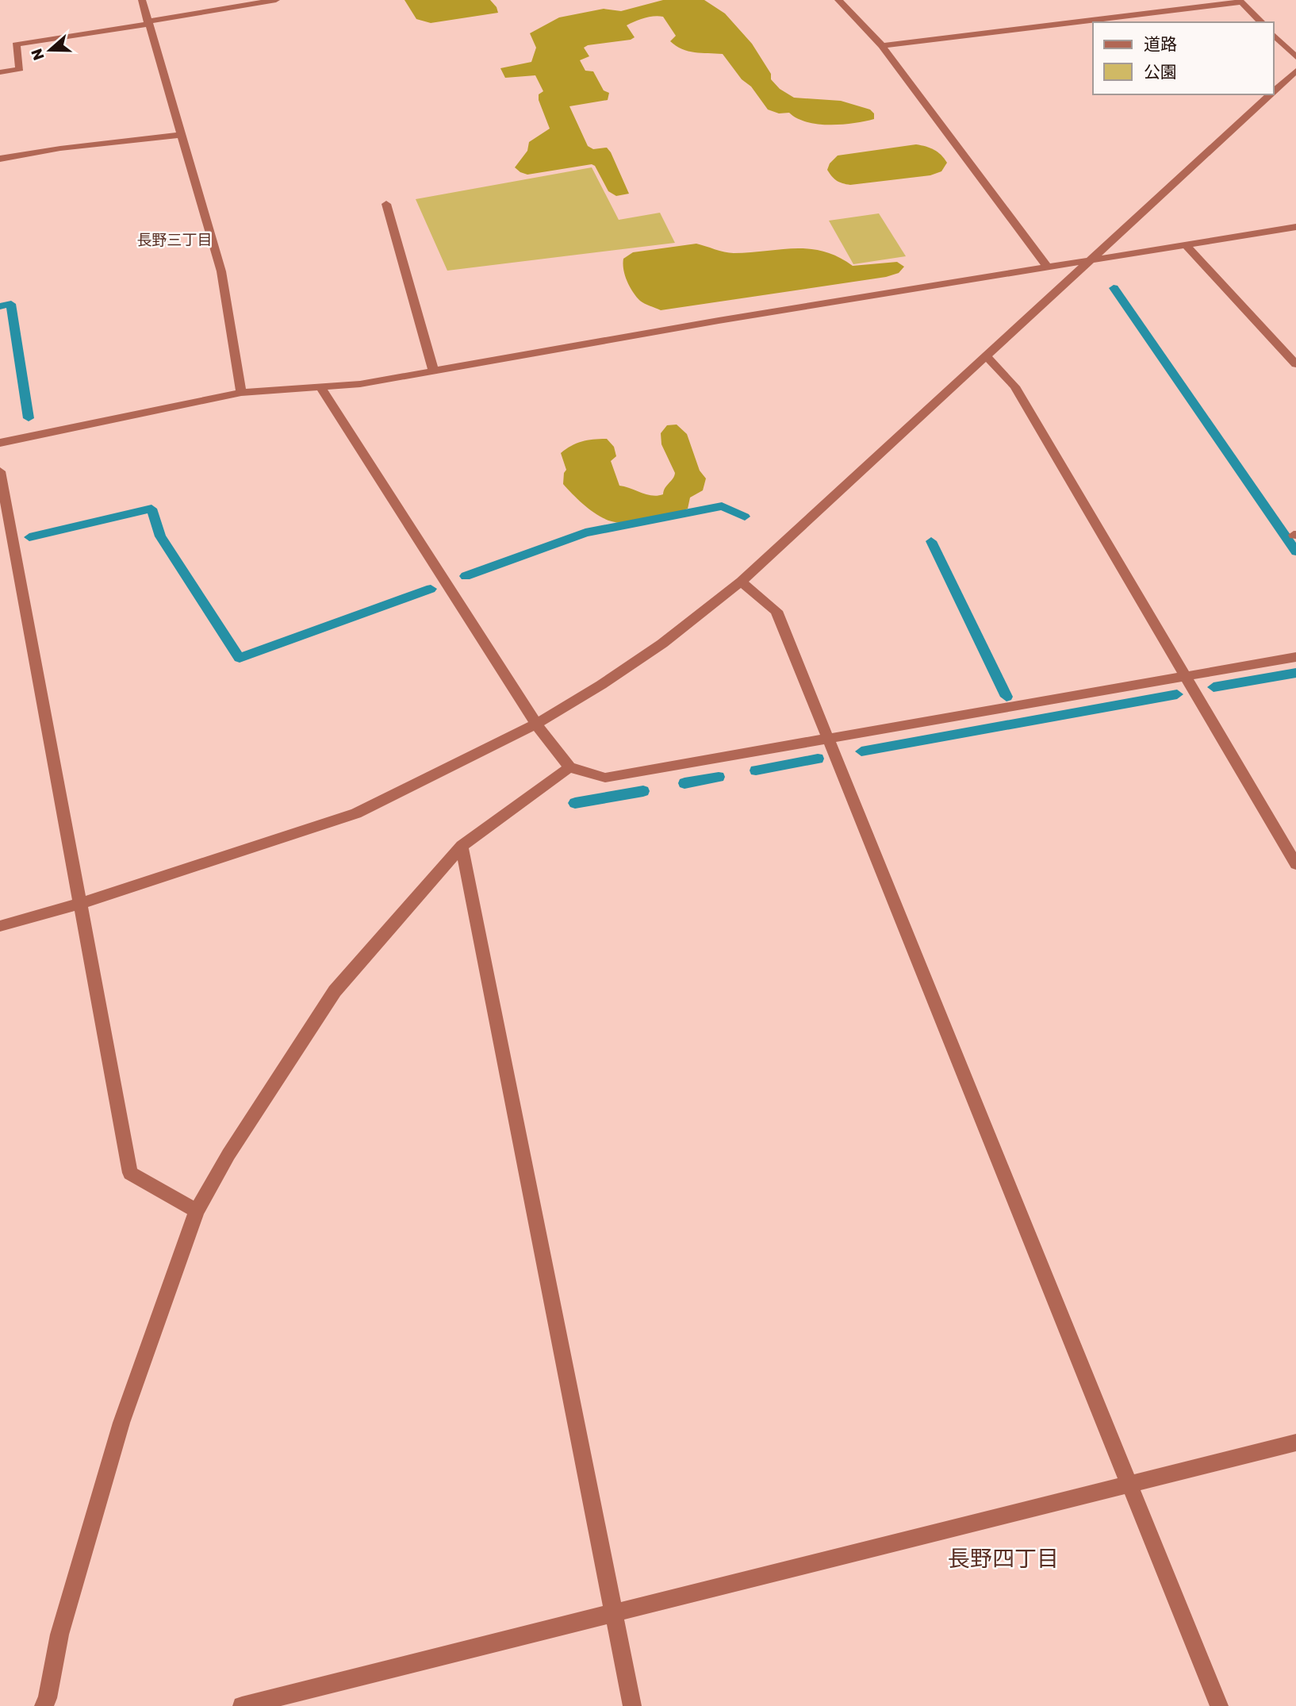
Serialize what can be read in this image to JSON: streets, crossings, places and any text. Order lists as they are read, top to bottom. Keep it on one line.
{"districts":["長野三丁目","長野四丁目"],"legend":["道路","公園"],"north":"left"}
